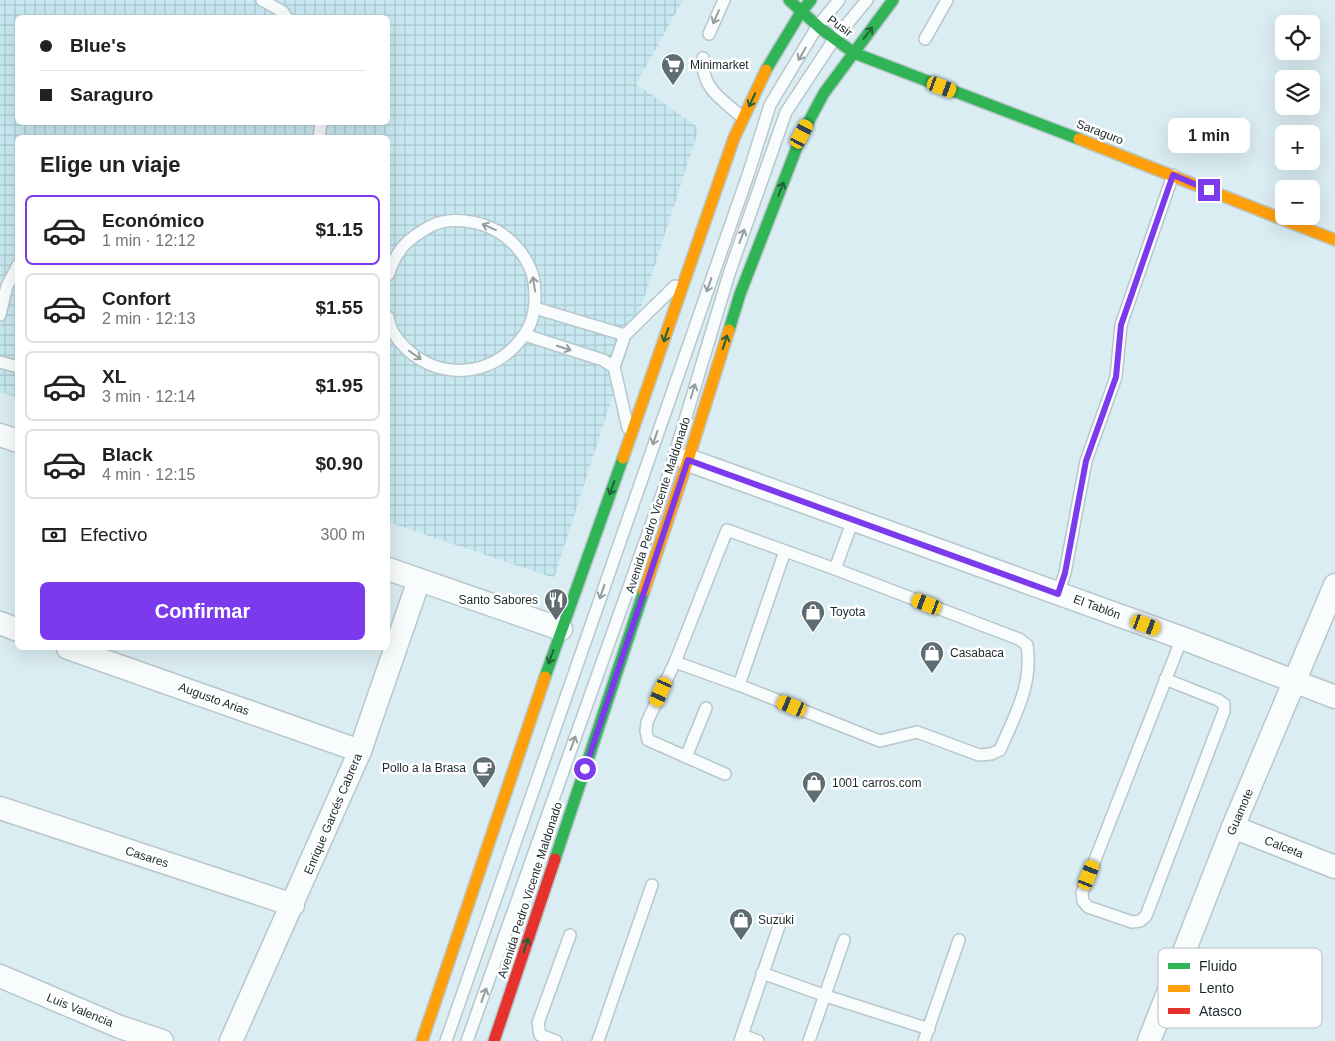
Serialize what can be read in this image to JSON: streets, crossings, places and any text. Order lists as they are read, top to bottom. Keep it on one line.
{"streets":{"main road":["Pusir","Saraguro","Avenida Pedro Vicente Maldonado"],"street":["El Tablón","Augusto Arias","Guamote","Enrique Garcés Cabrera","Calceta","Casares","Luis Valencia"]},"crossings":[["Pusir","Saraguro"],["Pusir","Avenida Pedro Vicente Maldonado"],["Saraguro","Avenida Pedro Vicente Maldonado"],["Avenida Pedro Vicente Maldonado","El Tablón"],["El Tablón","Guamote"],["Augusto Arias","Enrique Garcés Cabrera"],["Guamote","Calceta"],["Enrique Garcés Cabrera","Casares"]],"places":{"supermarket":["Minimarket"],"restaurant":["Santo Sabores"],"shop":["Toyota","Casabaca","1001 carros.com","Suzuki"],"cafe":["Pollo a la Brasa"]},"legend":["Fluido","Lento","Atasco"],"page":{"map_buttons":["+","−"],"banner":["Blue's","Saraguro"],"bubble":"1 min","heading":"Elige un viaje","list":[{"name":"Económico","note":"1 min · 12:12","value":"$1.15"},{"name":"Confort","note":"2 min · 12:13","value":"$1.55"},{"name":"XL","note":"3 min · 12:14","value":"$1.95"},{"name":"Black","note":"4 min · 12:15","value":"$0.90"}],"pay":["Efectivo","300 m"],"buttons":"Confirmar"}}
